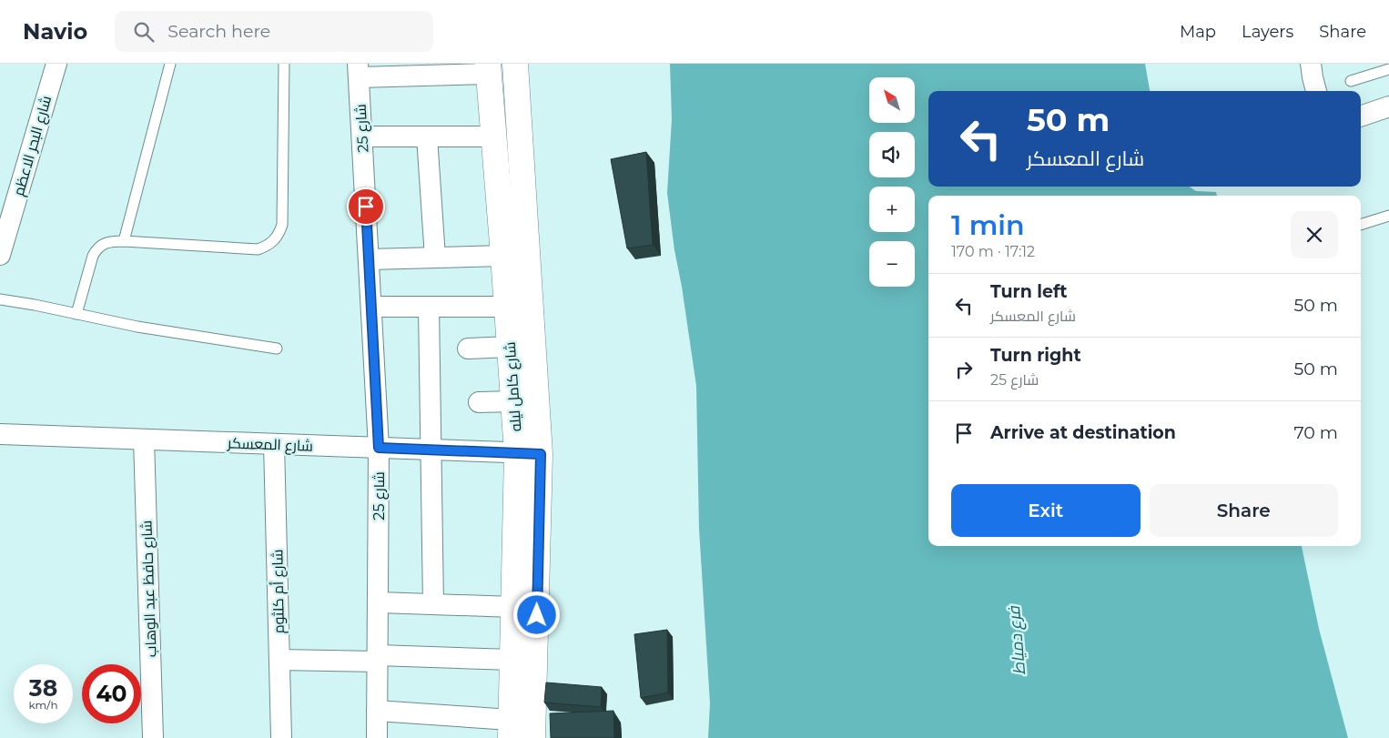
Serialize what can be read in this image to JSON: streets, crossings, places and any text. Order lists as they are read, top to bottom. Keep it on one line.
{"streets":{"street":["شارع 25","شارع البحر الاعظم","شارع كامل ليله","شارع المعسكر","شارع حافظ عبد الوهاب","شارع أم كلثوم"]},"crossings":[["شارع 25","شارع المعسكر"],["شارع كامل ليله","شارع المعسكر"],["شارع المعسكر","شارع حافظ عبد الوهاب"],["شارع المعسكر","شارع أم كلثوم"]],"water":["فرع دمياط"],"north":"top left","page":{"header":"Navio","search":"Search here","nav":["Map","Layers","Share"],"map_buttons":["+","−"],"turn":["50 m","شارع المعسكر"],"heading":["1 min","170 m · 17:12"],"list":[{"name":"Turn left","note":"شارع المعسكر","value":"50 m"},{"name":"Turn right","note":"شارع 25","value":"50 m"},{"name":"Arrive at destination","value":"70 m"}],"buttons":["Exit","Share"],"speed":"38 km/h","limit":"40"}}
